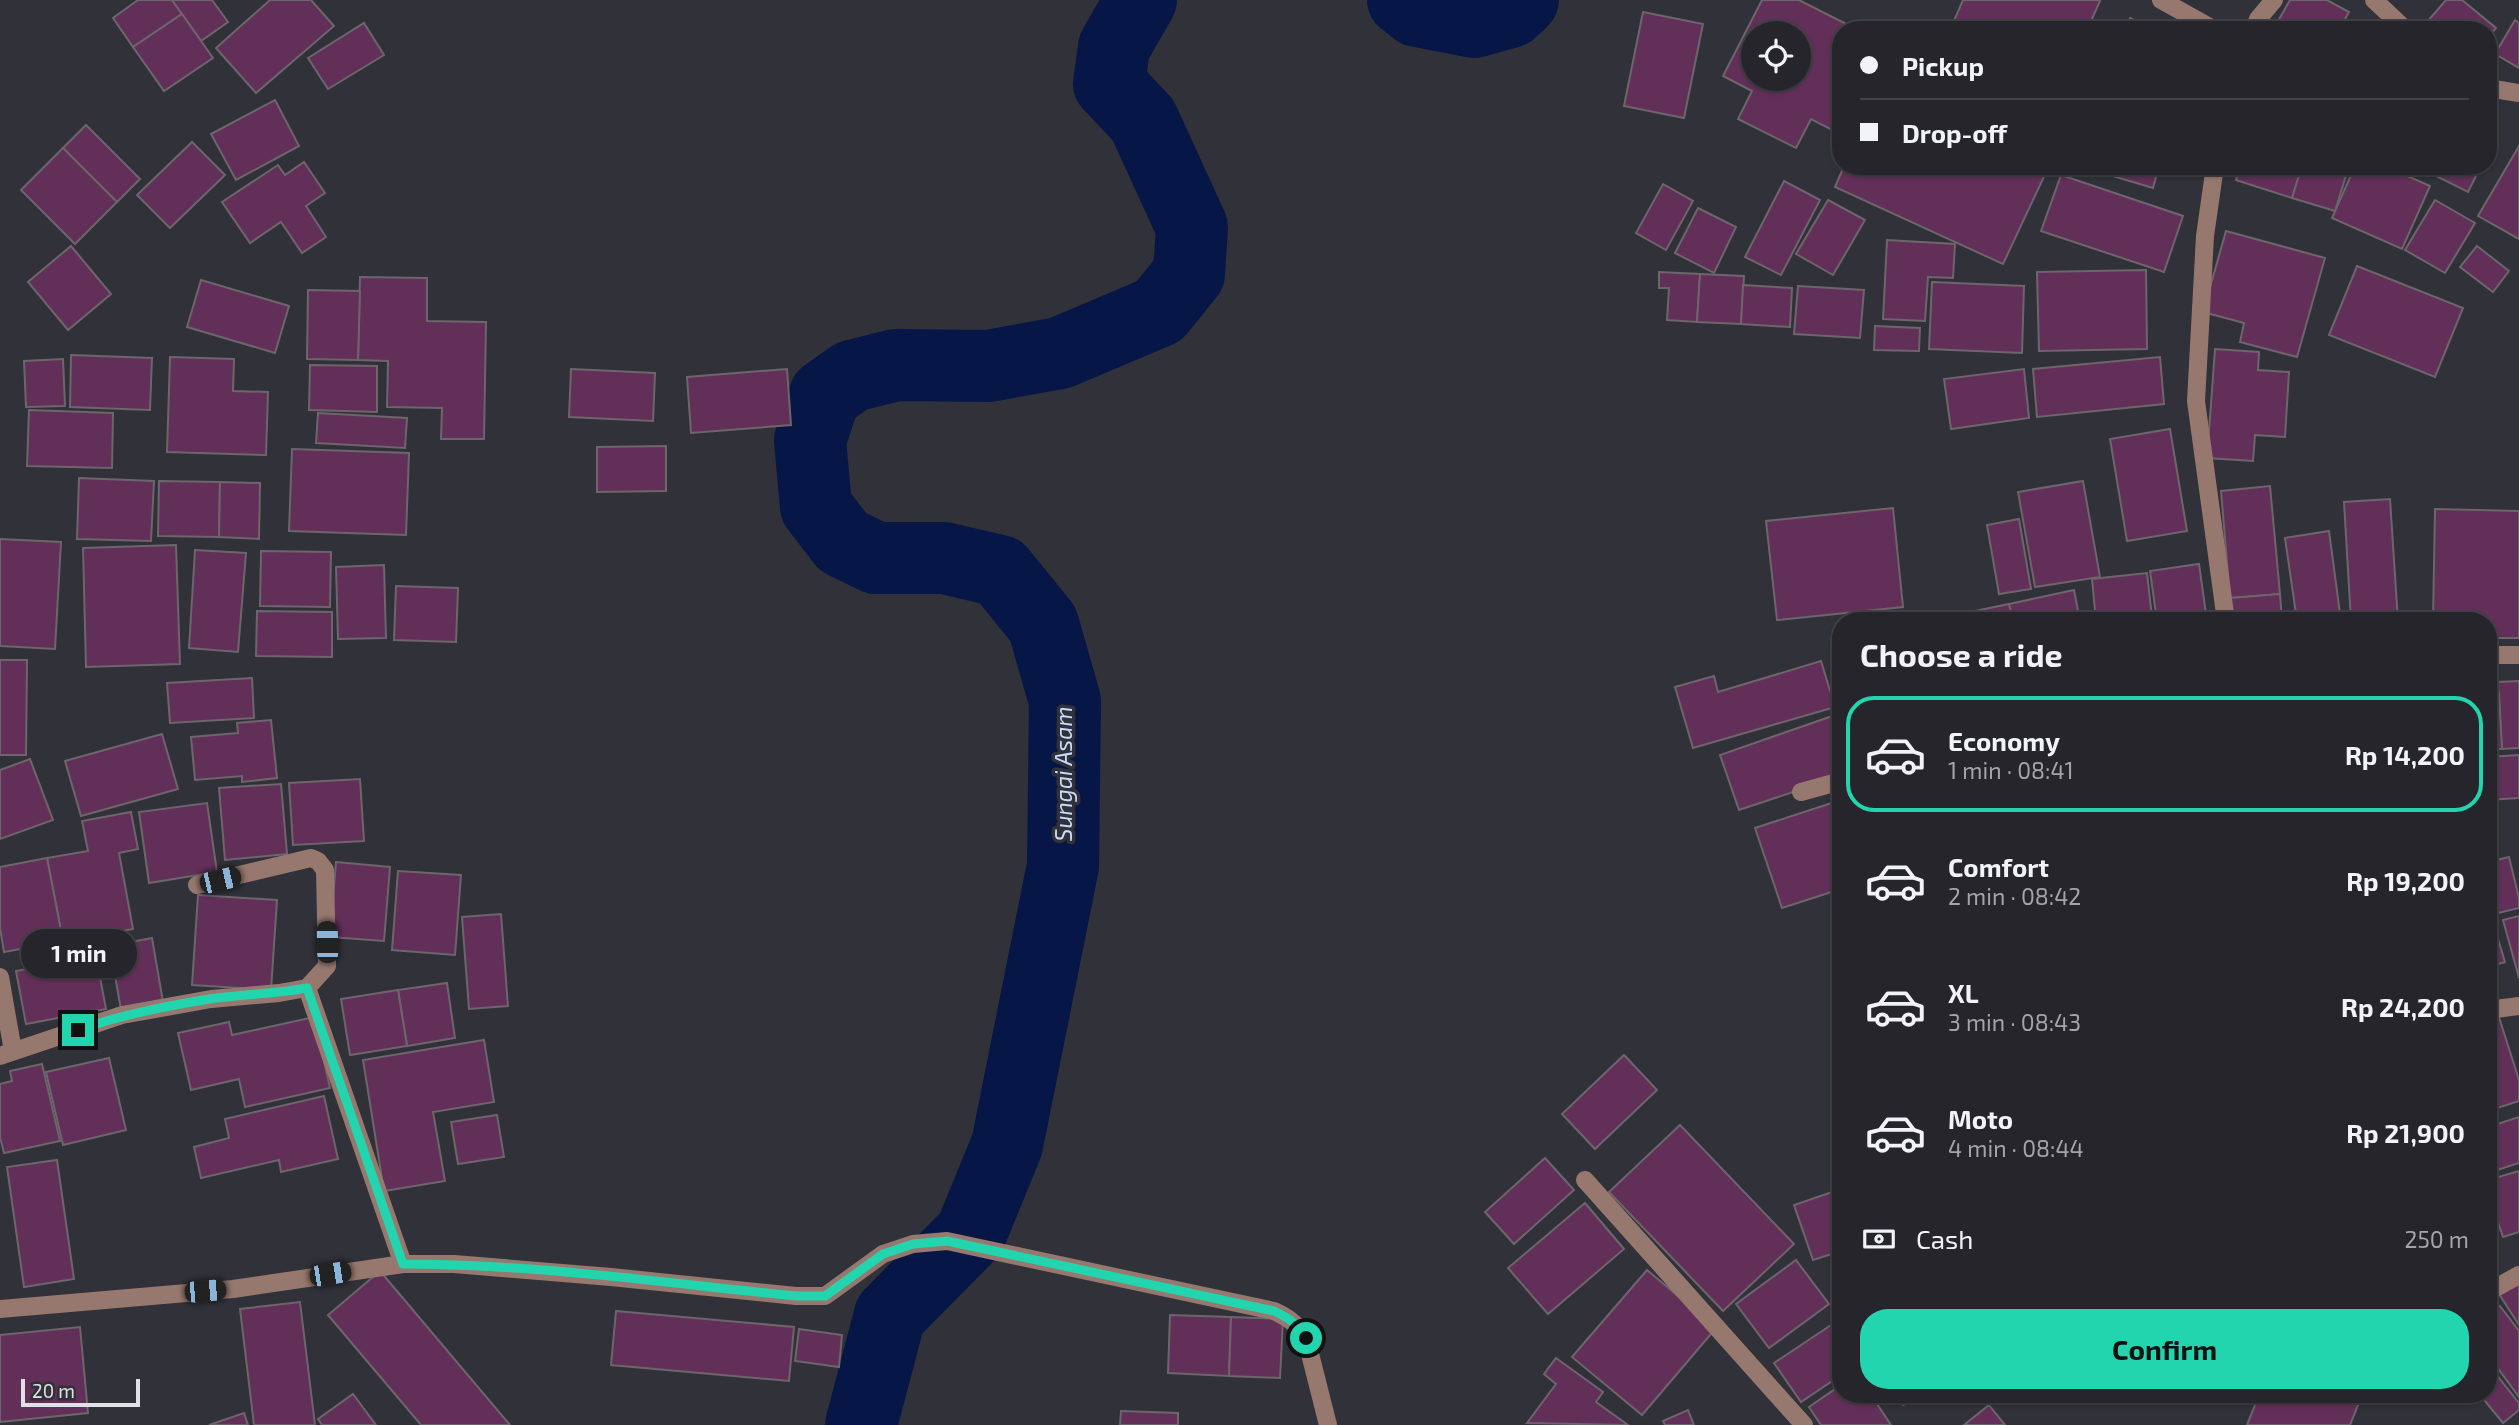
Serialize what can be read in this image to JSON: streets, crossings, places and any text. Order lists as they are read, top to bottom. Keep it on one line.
{"water":["Sungai Asam"],"scale_bar":"20 m","page":{"banner":["Pickup","Drop-off"],"heading":"Choose a ride","list":[{"name":"Economy","note":"1 min · 08:41","value":"Rp 14,200"},{"name":"Comfort","note":"2 min · 08:42","value":"Rp 19,200"},{"name":"XL","note":"3 min · 08:43","value":"Rp 24,200"},{"name":"Moto","note":"4 min · 08:44","value":"Rp 21,900"}],"bubble":"1 min","pay":["Cash","250 m"],"buttons":"Confirm","scale":"20 m"}}
